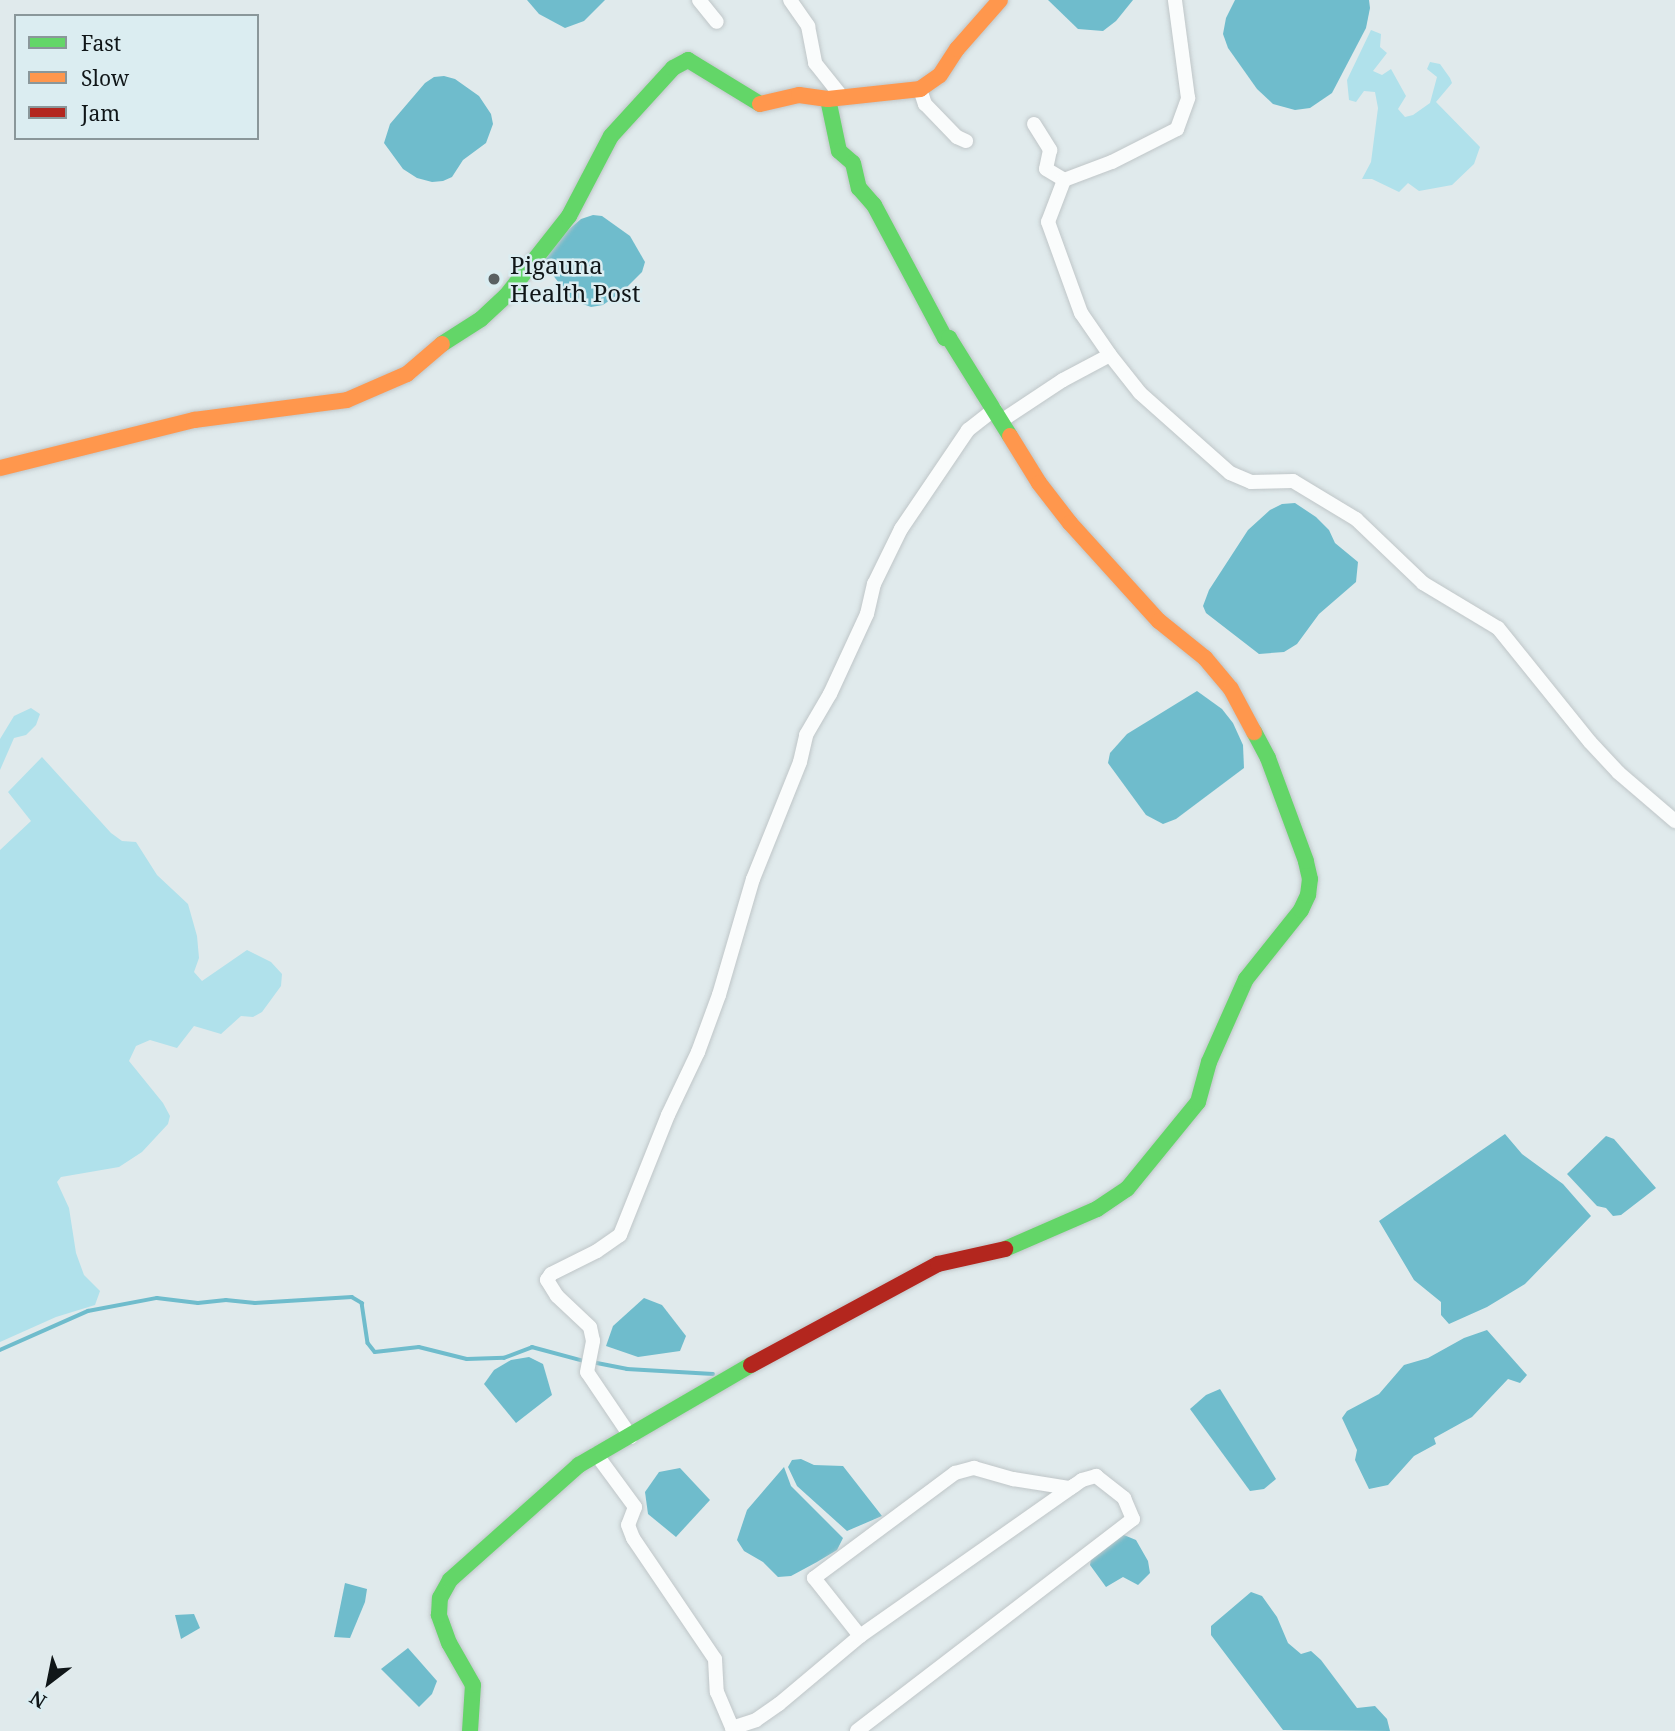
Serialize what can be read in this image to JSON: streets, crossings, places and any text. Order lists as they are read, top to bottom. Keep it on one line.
{"places":["Pigauna Health Post"],"legend":["Fast","Slow","Jam"],"north":"bottom left"}
